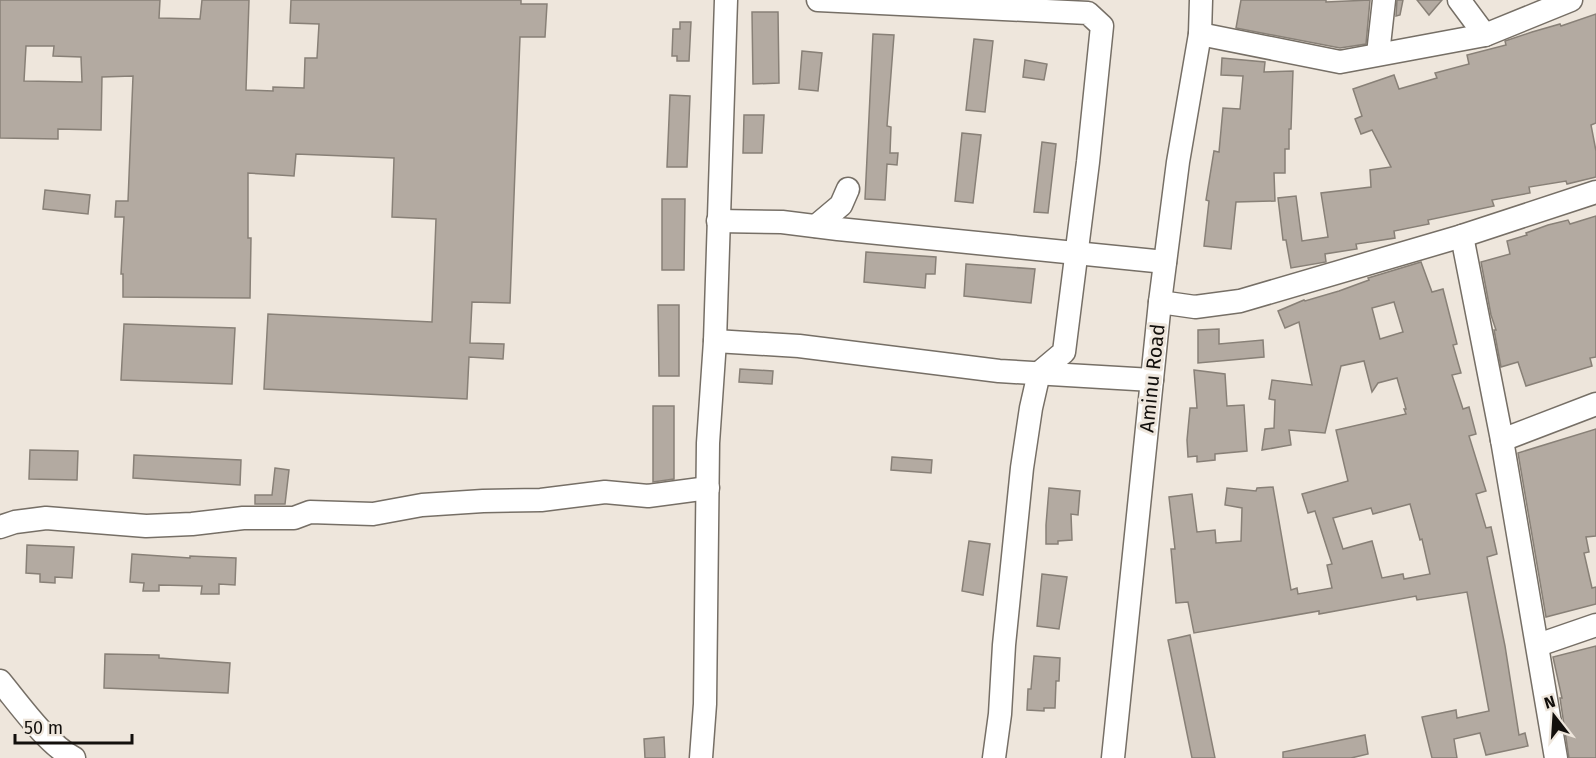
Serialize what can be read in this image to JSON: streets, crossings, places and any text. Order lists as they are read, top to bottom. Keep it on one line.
{"streets":{"street":["Aminu Road"]},"scale_bar":"50 m","north":"top"}
